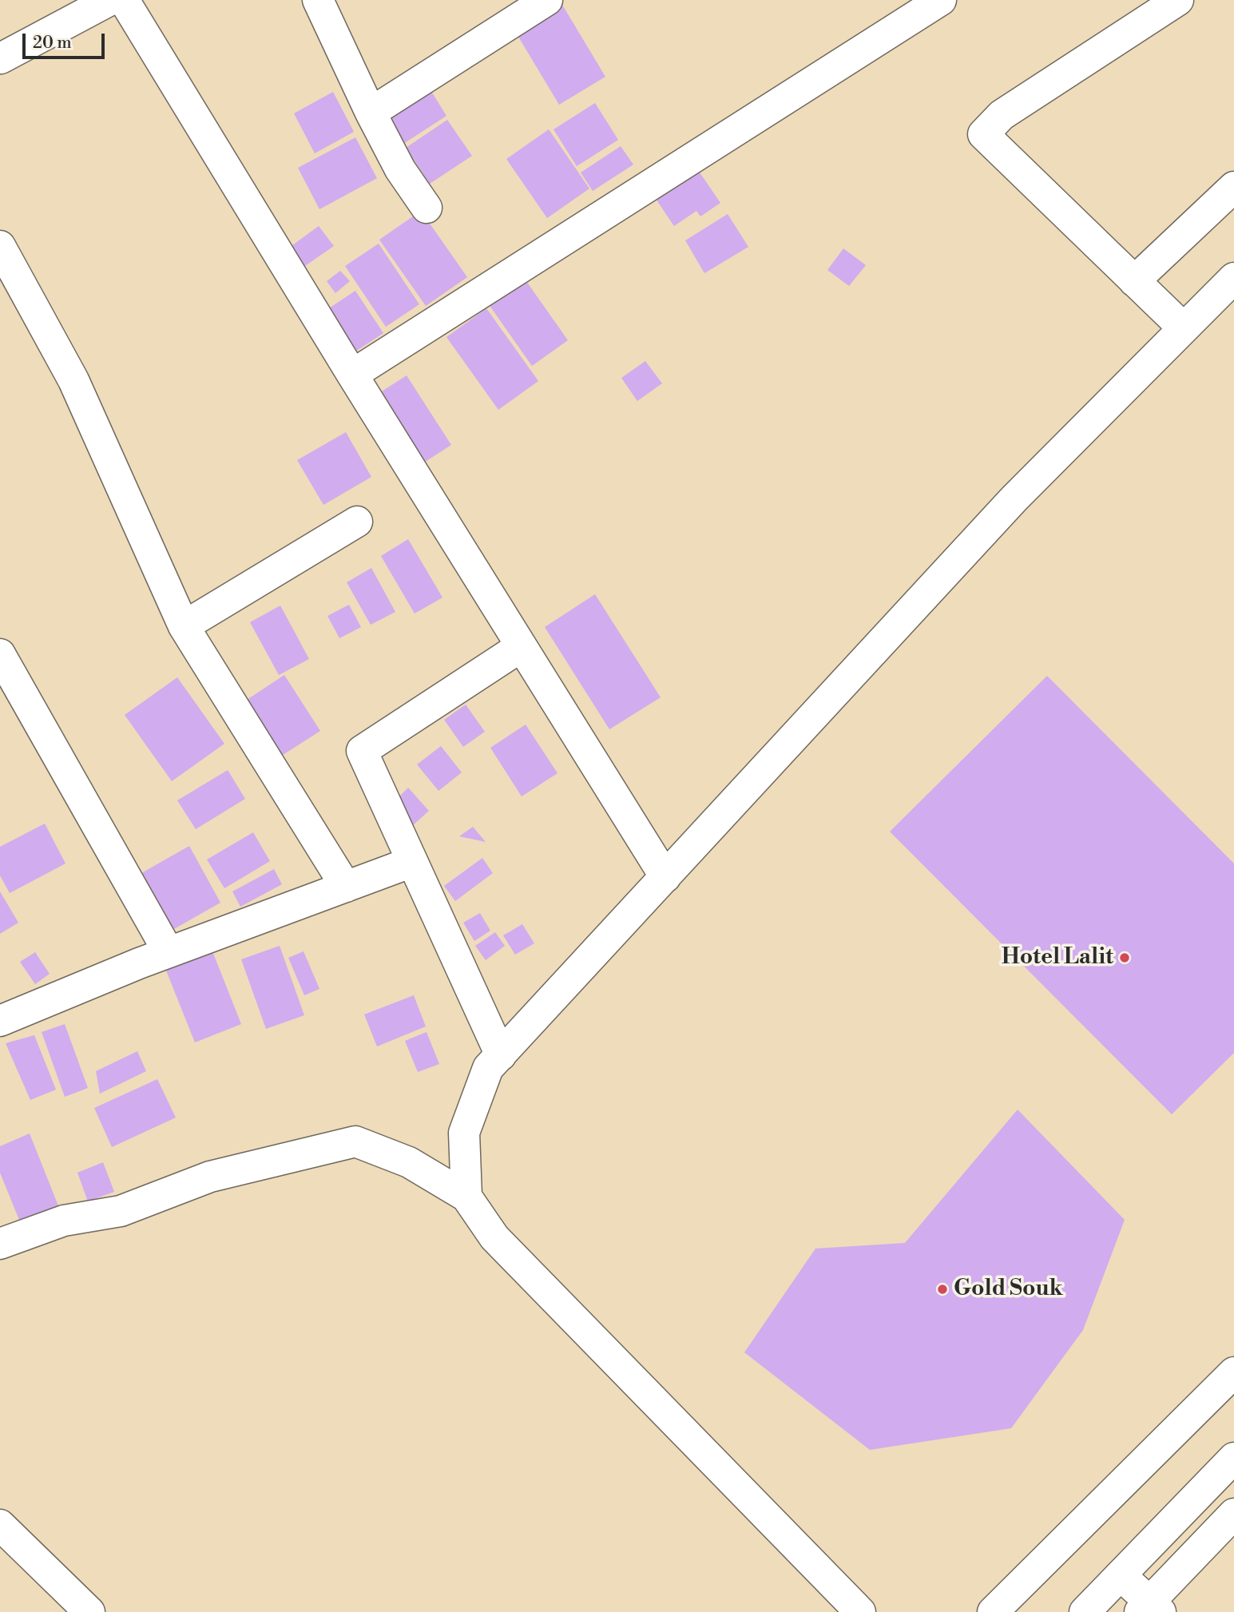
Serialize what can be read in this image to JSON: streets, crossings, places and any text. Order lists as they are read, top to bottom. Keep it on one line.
{"places":["Hotel Lalit","Gold Souk"],"scale_bar":"20 m"}
